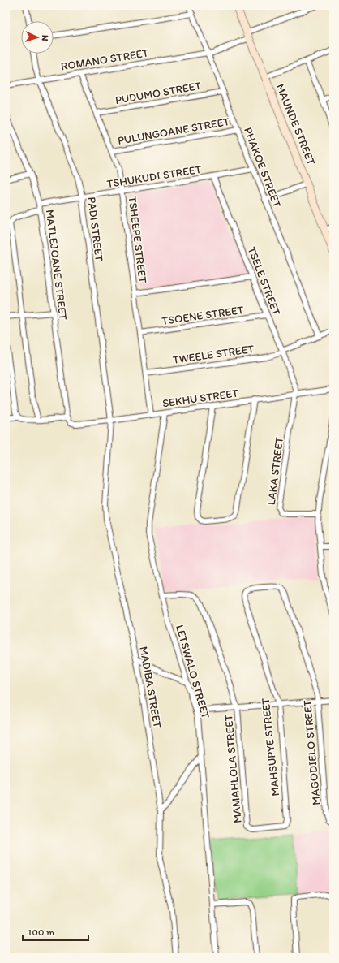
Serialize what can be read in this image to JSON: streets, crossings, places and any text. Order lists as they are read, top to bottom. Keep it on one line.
{"streets":{"street":["ROMANO STREET","PUDUMO STREET","MAUNDE STREET","PULUNGOANE STREET","PHAKOE STREET","TSHUKUDI STREET","PADI STREET","TSHEEPE STREET","MATLEJOANE STREET","TSELE STREET","TSOENE STREET","TWEELE STREET","SEKHU STREET","LAKA STREET","LETSWALO STREET","MADIBA STREET","MAHSUPYE STREET","MAGODIELO STREET","MAMAHLOLA STREET"]},"crossings":[["ROMANO STREET","MAUNDE STREET"],["ROMANO STREET","PHAKOE STREET"],["ROMANO STREET","PADI STREET"],["ROMANO STREET","TSHEEPE STREET"],["PUDUMO STREET","PHAKOE STREET"],["PUDUMO STREET","TSHEEPE STREET"],["PULUNGOANE STREET","PHAKOE STREET"],["PULUNGOANE STREET","TSHEEPE STREET"],["PHAKOE STREET","TSHUKUDI STREET"],["PHAKOE STREET","TWEELE STREET"],["TSHUKUDI STREET","PADI STREET"],["TSHUKUDI STREET","TSHEEPE STREET"],["TSHUKUDI STREET","MATLEJOANE STREET"],["TSHUKUDI STREET","TSELE STREET"],["PADI STREET","SEKHU STREET"],["PADI STREET","MADIBA STREET"],["TSHEEPE STREET","TSOENE STREET"],["TSHEEPE STREET","TWEELE STREET"],["TSHEEPE STREET","SEKHU STREET"],["MATLEJOANE STREET","SEKHU STREET"],["TSELE STREET","TSOENE STREET"],["TSELE STREET","TWEELE STREET"],["TSELE STREET","SEKHU STREET"],["TSELE STREET","LAKA STREET"],["SEKHU STREET","LAKA STREET"],["SEKHU STREET","LETSWALO STREET"],["SEKHU STREET","MADIBA STREET"],["LETSWALO STREET","MAMAHLOLA STREET"],["MAHSUPYE STREET","MAGODIELO STREET"],["MAHSUPYE STREET","MAMAHLOLA STREET"]],"scale_bar":"100 m","north":"right"}
